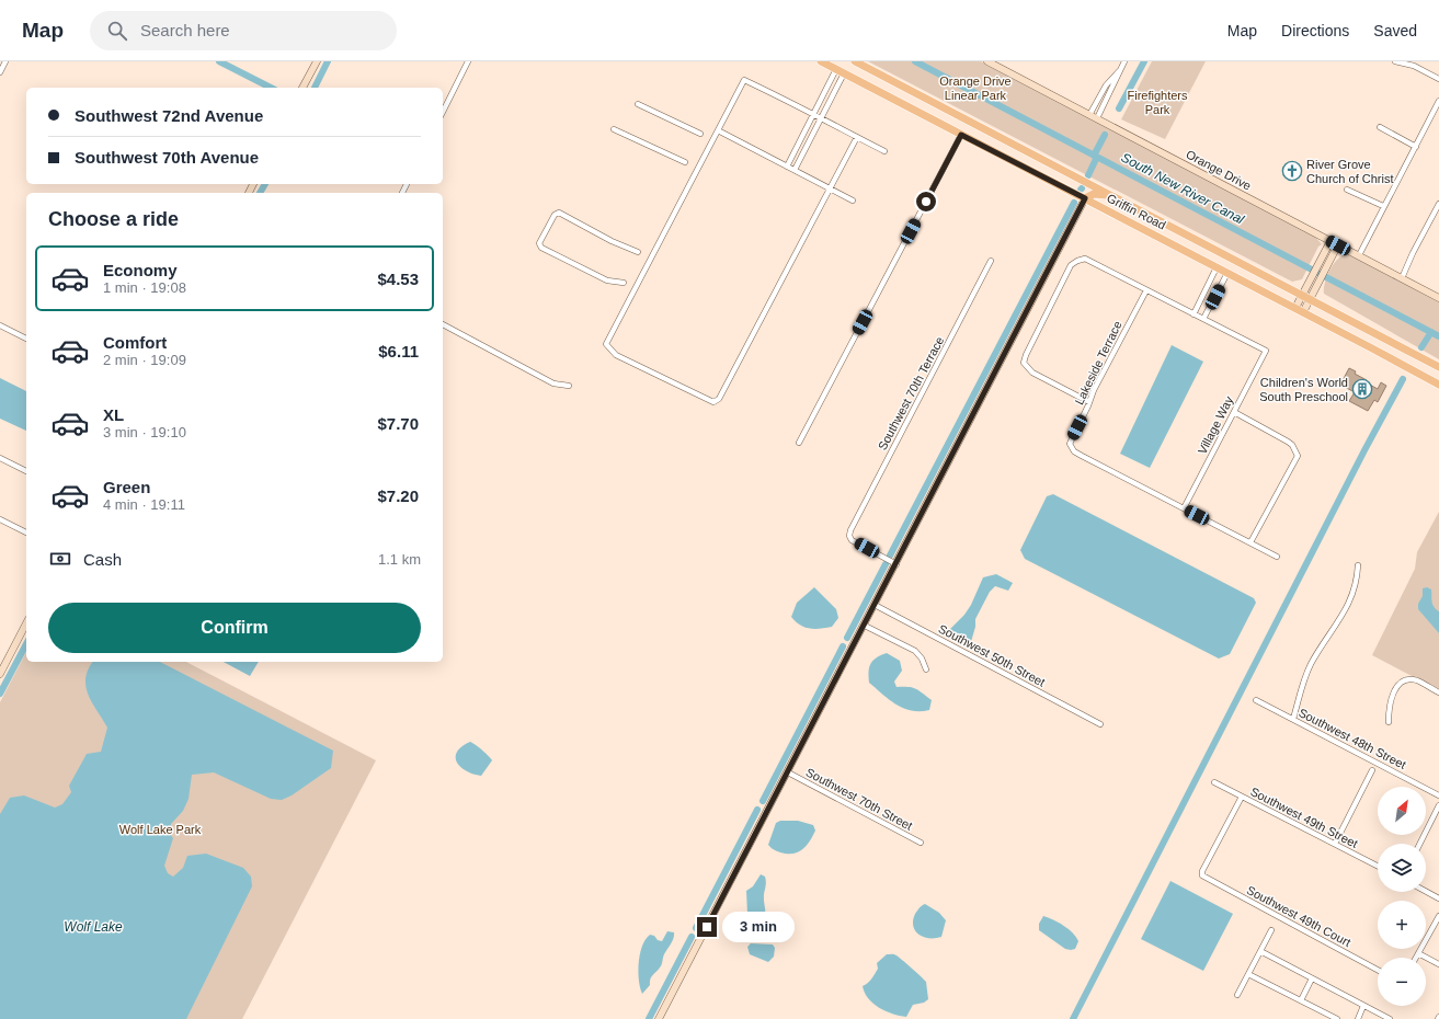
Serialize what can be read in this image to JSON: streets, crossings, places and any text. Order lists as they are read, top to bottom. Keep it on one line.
{"streets":{"main road":["Griffin Road"],"street":["Orange Drive","Lakeside Terrace","Southwest 70th Terrace","Village Way","Southwest 50th Street","Southwest 48th Street","Southwest 70th Street","Southwest 49th Street","Southwest 49th Court"]},"crossings":[["Lakeside Terrace","Village Way"],["Southwest 49th Street","Southwest 49th Court"]],"water":["South New River Canal","Wolf Lake"],"parks":["Orange Drive Linear Park","Firefighters Park","Wolf Lake Park"],"places":{"church":["River Grove Church of Christ"],"building":["Children's World South Preschool"]},"north":"top right","page":{"header":"Map","search":"Search here","nav":["Map","Directions","Saved"],"banner":["Southwest 72nd Avenue","Southwest 70th Avenue"],"heading":"Choose a ride","list":[{"name":"Economy","note":"1 min · 19:08","value":"$4.53"},{"name":"Comfort","note":"2 min · 19:09","value":"$6.11"},{"name":"XL","note":"3 min · 19:10","value":"$7.70"},{"name":"Green","note":"4 min · 19:11","value":"$7.20"}],"pay":["Cash","1.1 km"],"buttons":"Confirm","map_buttons":["+","−"],"bubble":"3 min"}}
